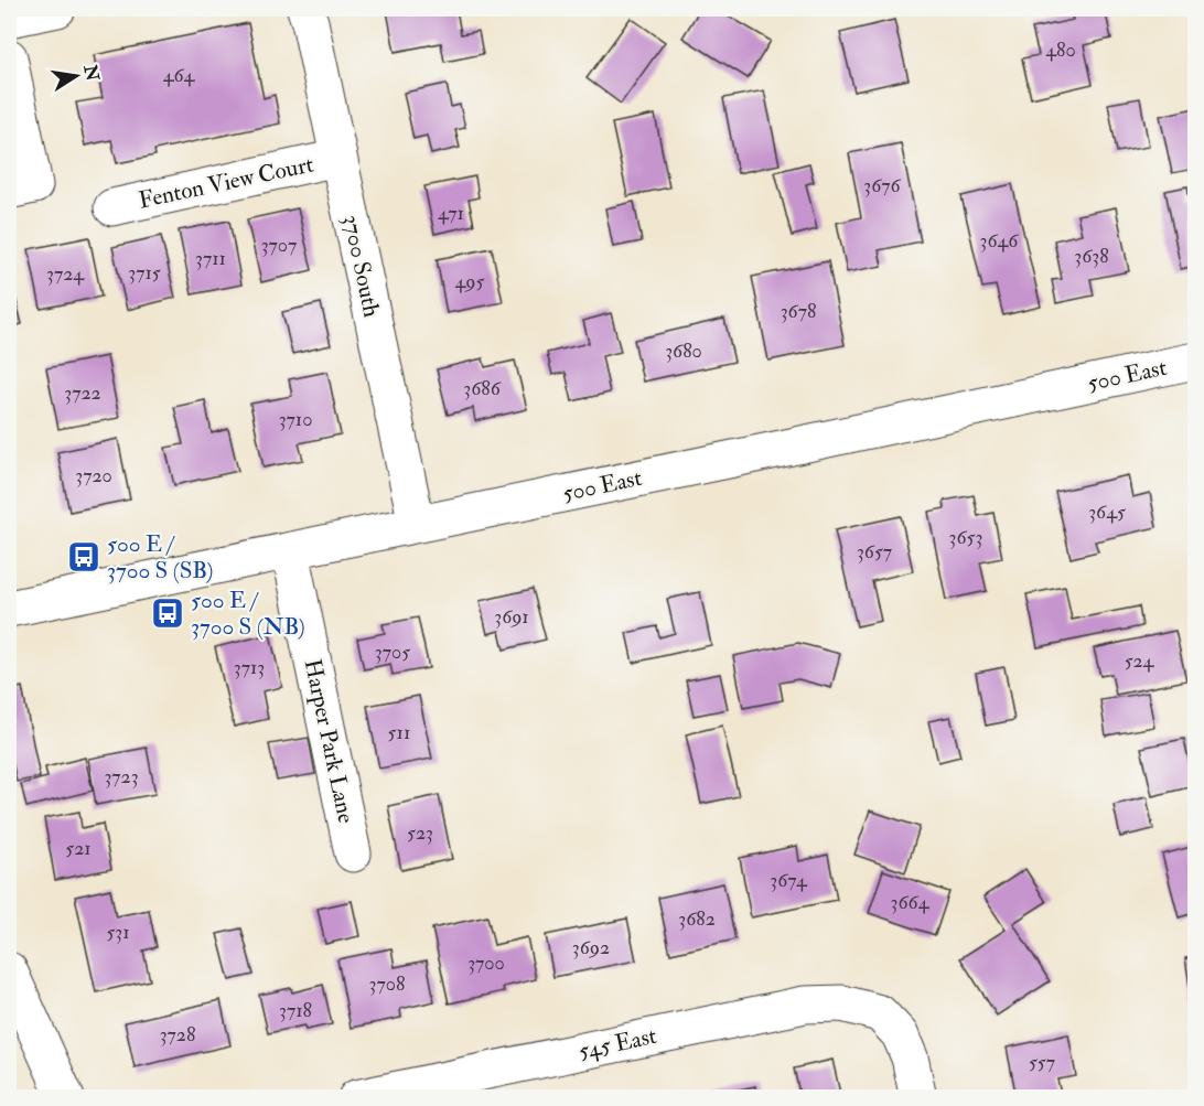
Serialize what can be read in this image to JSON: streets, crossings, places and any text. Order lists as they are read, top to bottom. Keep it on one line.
{"streets":{"street":["Fenton View Court","3700 South","500 East","Harper Park Lane","545 East"]},"crossings":[["Fenton View Court","3700 South"],["3700 South","500 East"],["500 East","Harper Park Lane"]],"places":{"bus stop":["500 E / 3700 S (SB)","500 E / 3700 S (NB)"]},"house_numbers":["480","464","3676","471","3646","3707","3638","3711","3715","3724","495","3678","3680","3686","3722","3710","3720","3645","3653","3657","3691","3705","524","3713","511","3723","523","521","3674","3664","3682","531","3692","3700","3708","3718","3728","557"],"north":"right"}
